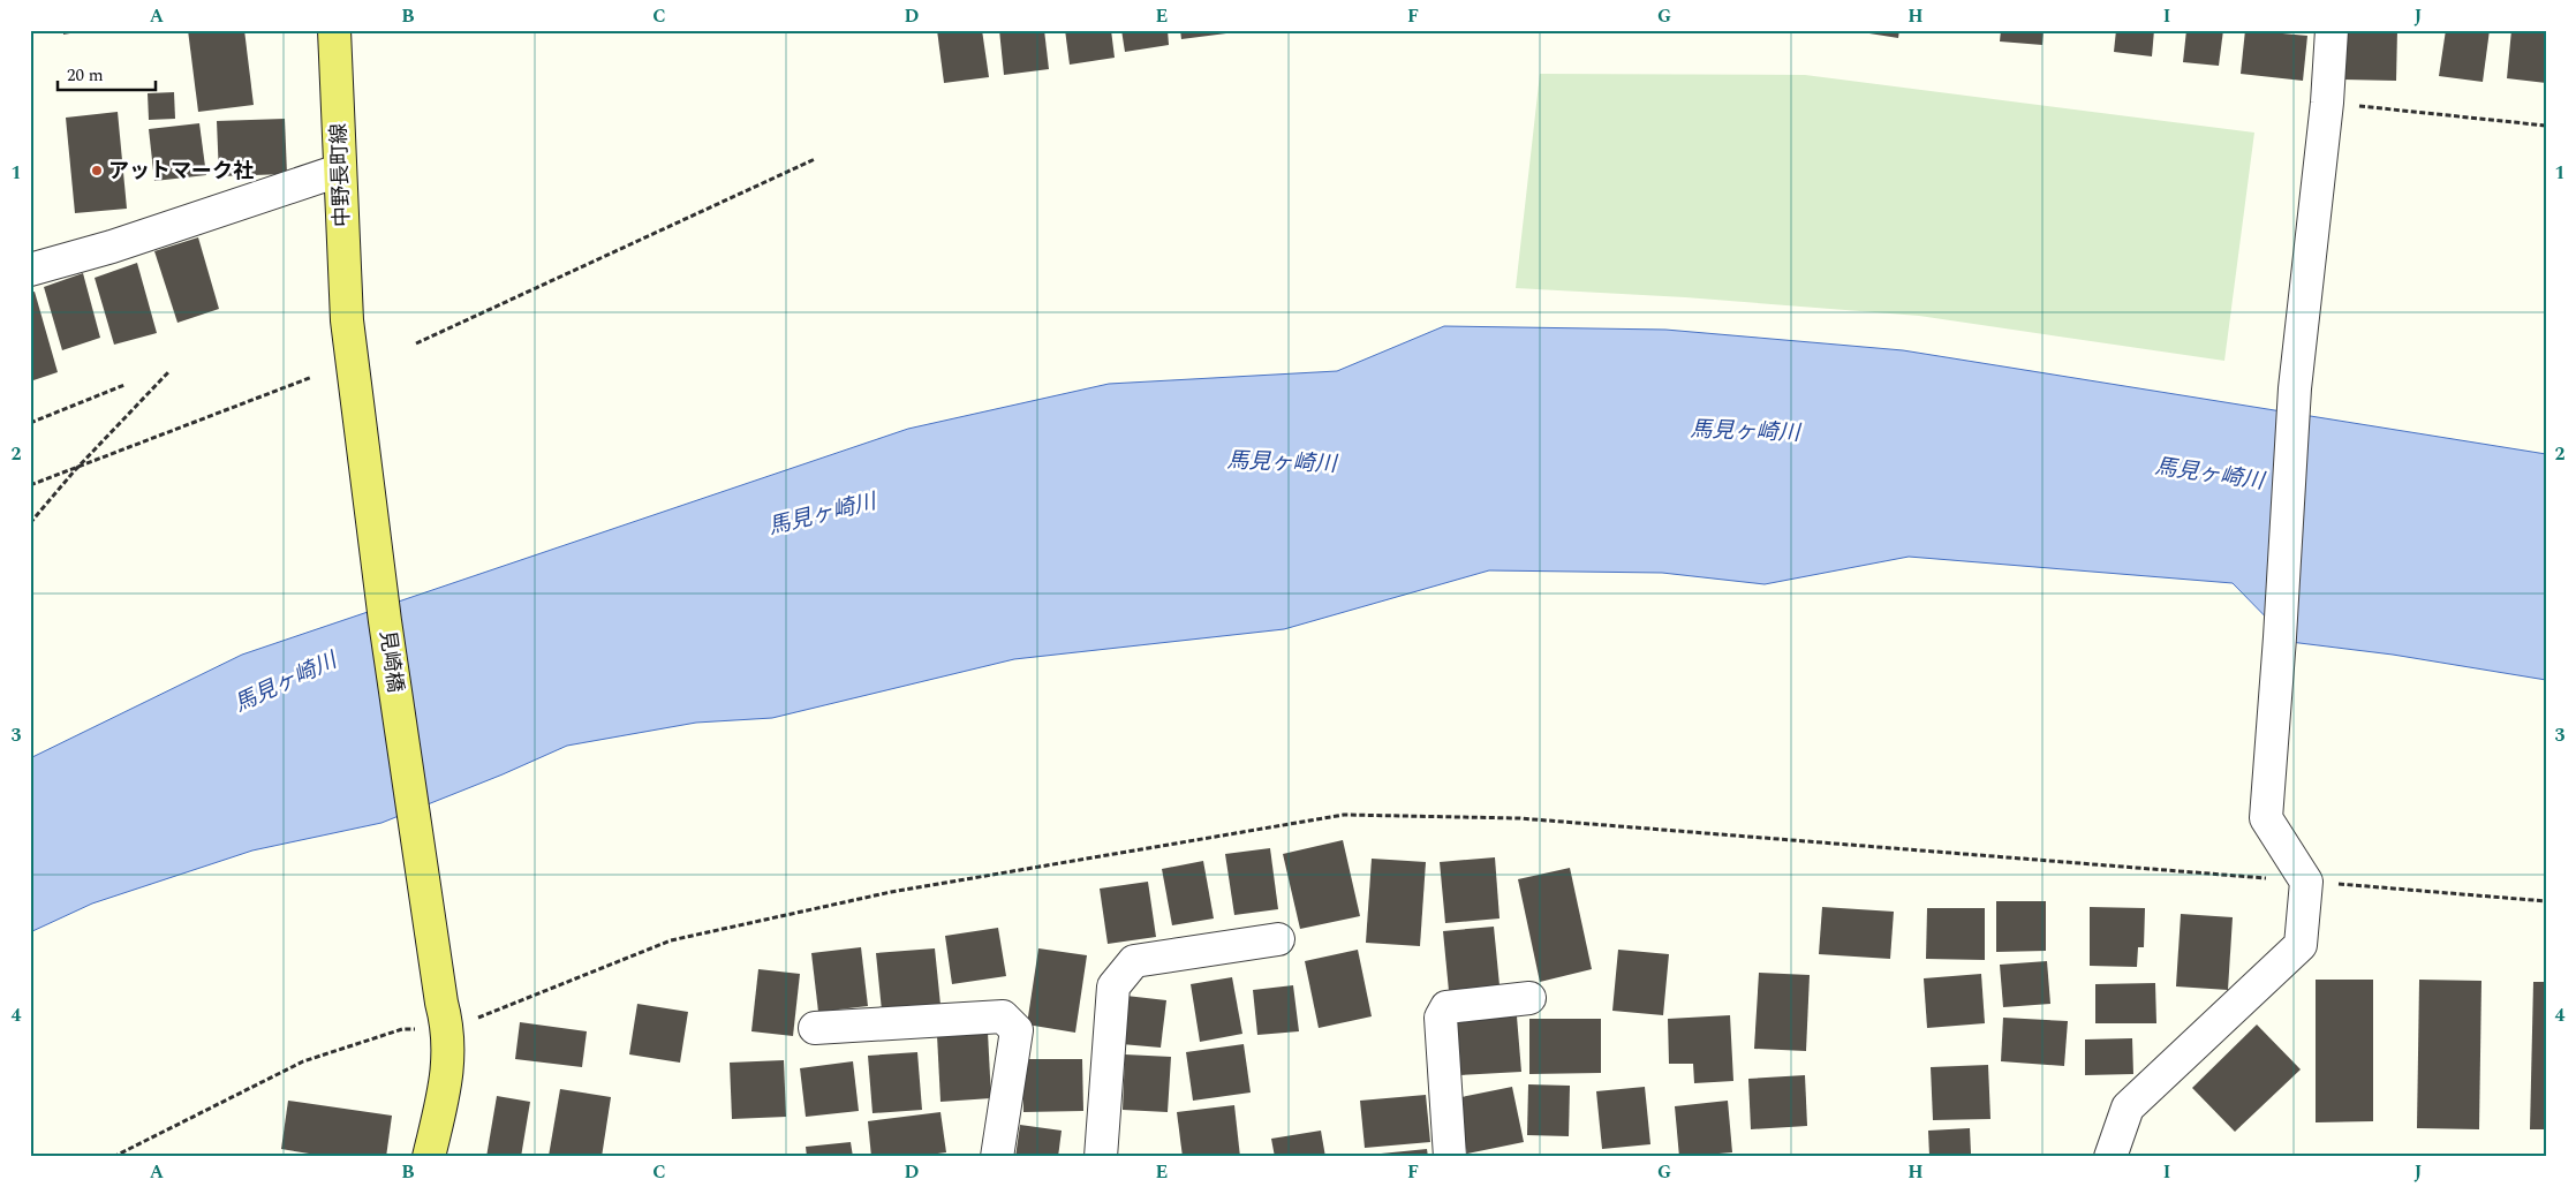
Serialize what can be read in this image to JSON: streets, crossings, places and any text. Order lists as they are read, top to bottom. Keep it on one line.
{"streets":{"main road":["中野長町線","見崎橋"]},"crossings":[["中野長町線","見崎橋"]],"water":["馬見ヶ崎川"],"places":["アットマーク社"],"scale_bar":"20 m","grid":{"columns":["A","B","C","D","E","F","G","H","I","J"],"rows":["1","2","3","4"]}}
